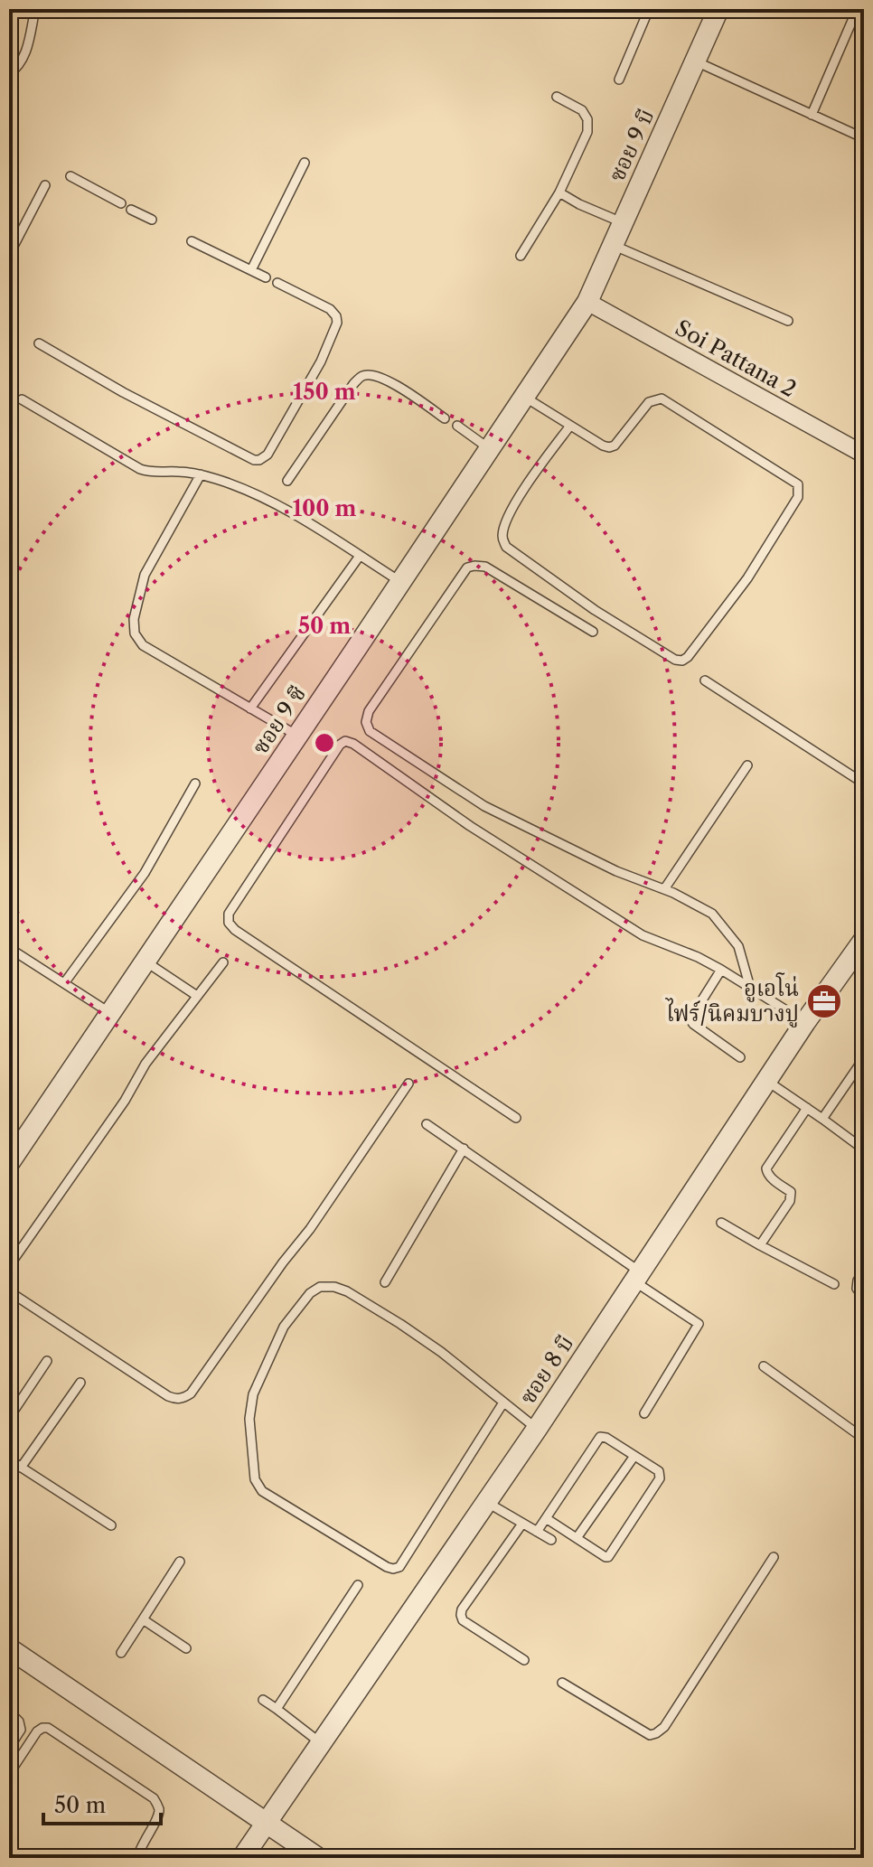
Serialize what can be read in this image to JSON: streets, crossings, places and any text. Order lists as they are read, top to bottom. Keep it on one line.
{"streets":{"street":["ซอย 9 บี","Soi Pattana 2","ซอย 9 ซี","ซอย 8 บี"]},"crossings":[["ซอย 9 บี","Soi Pattana 2"],["ซอย 9 บี","ซอย 9 ซี"],["Soi Pattana 2","ซอย 9 ซี"]],"places":{"office":["อูเอโน่ ไฟร์/นิคมบางปู"]},"scale_bar":"50 m","rings":["150 m","100 m","50 m"]}
